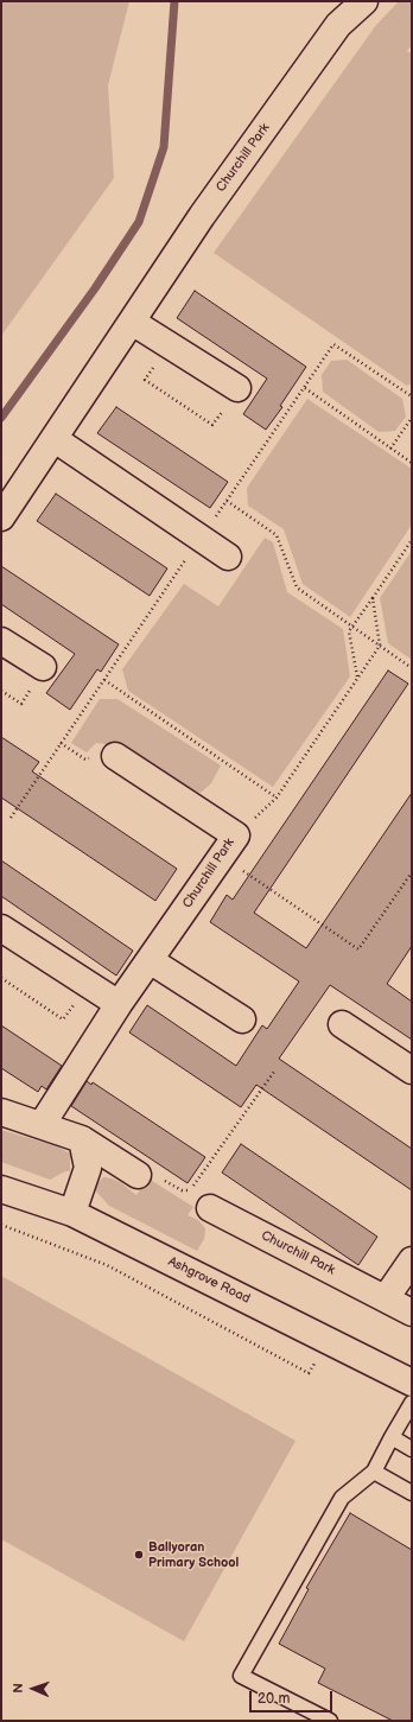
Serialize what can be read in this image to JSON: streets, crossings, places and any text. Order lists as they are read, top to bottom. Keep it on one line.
{"streets":{"street":["Churchill Park","Ashgrove Road"]},"places":["Ballyoran Primary School"],"scale_bar":"20 m","north":"left"}
